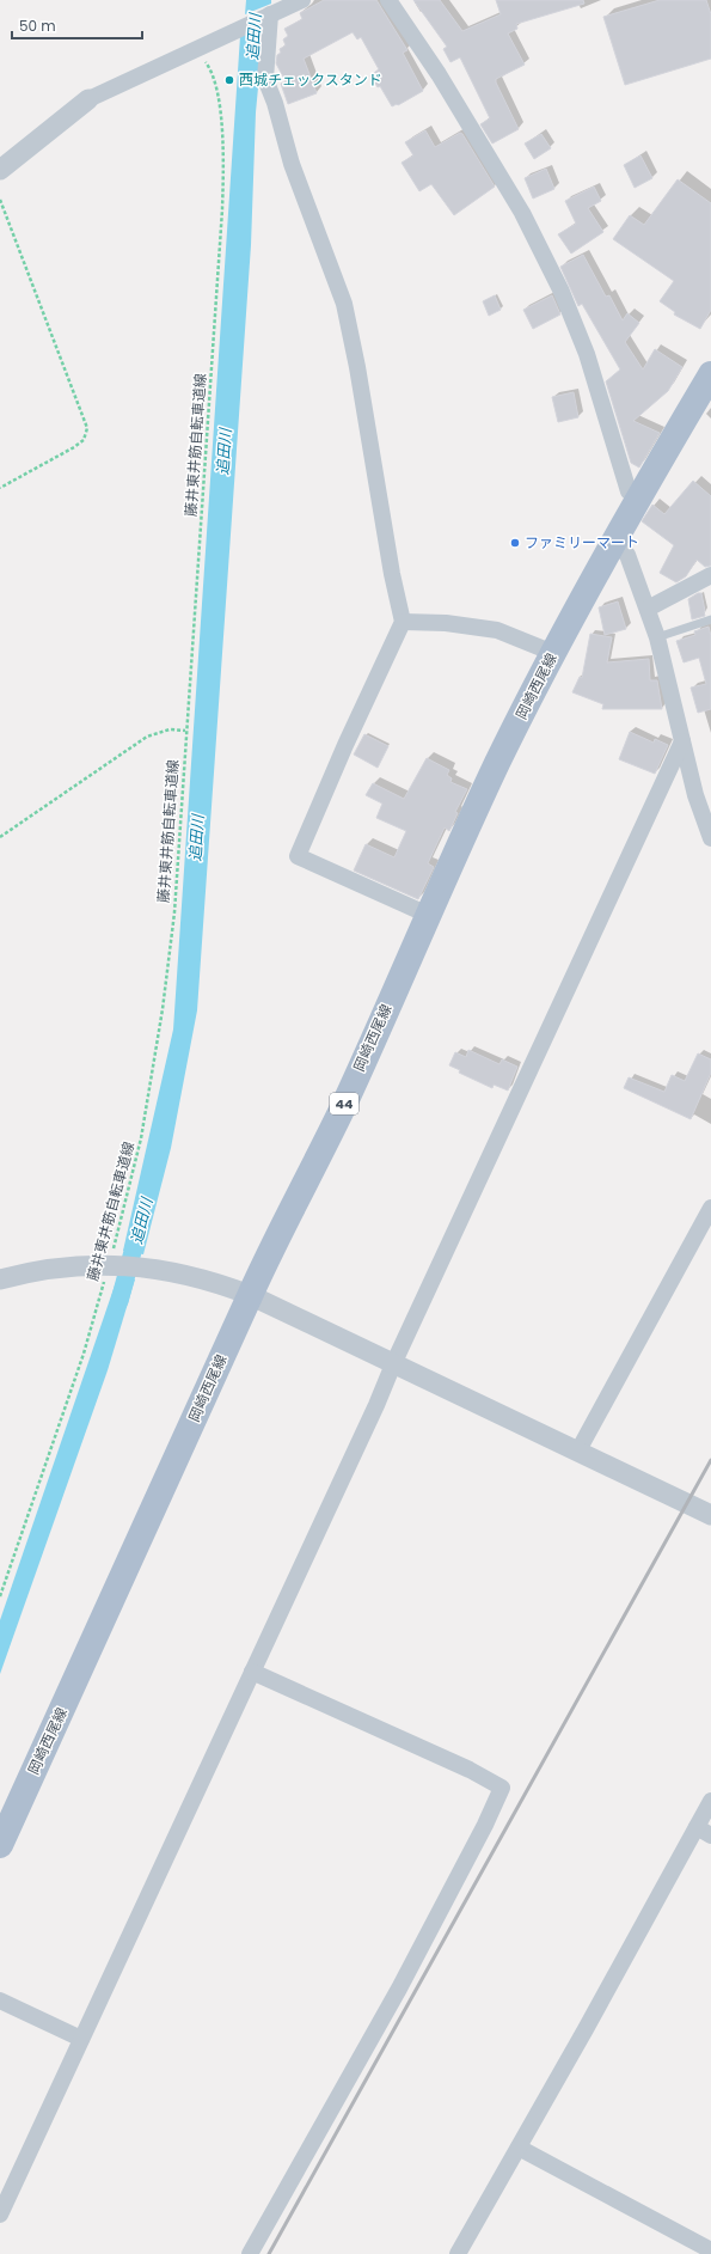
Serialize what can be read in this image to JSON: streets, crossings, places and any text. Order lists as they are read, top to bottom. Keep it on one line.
{"streets":{"main road":["岡崎西尾線","44"],"path":["藤井東井筋自転車道線"]},"water":["追田川"],"places":["西城チェックスタンド","ファミリーマート"],"scale_bar":"50 m"}
